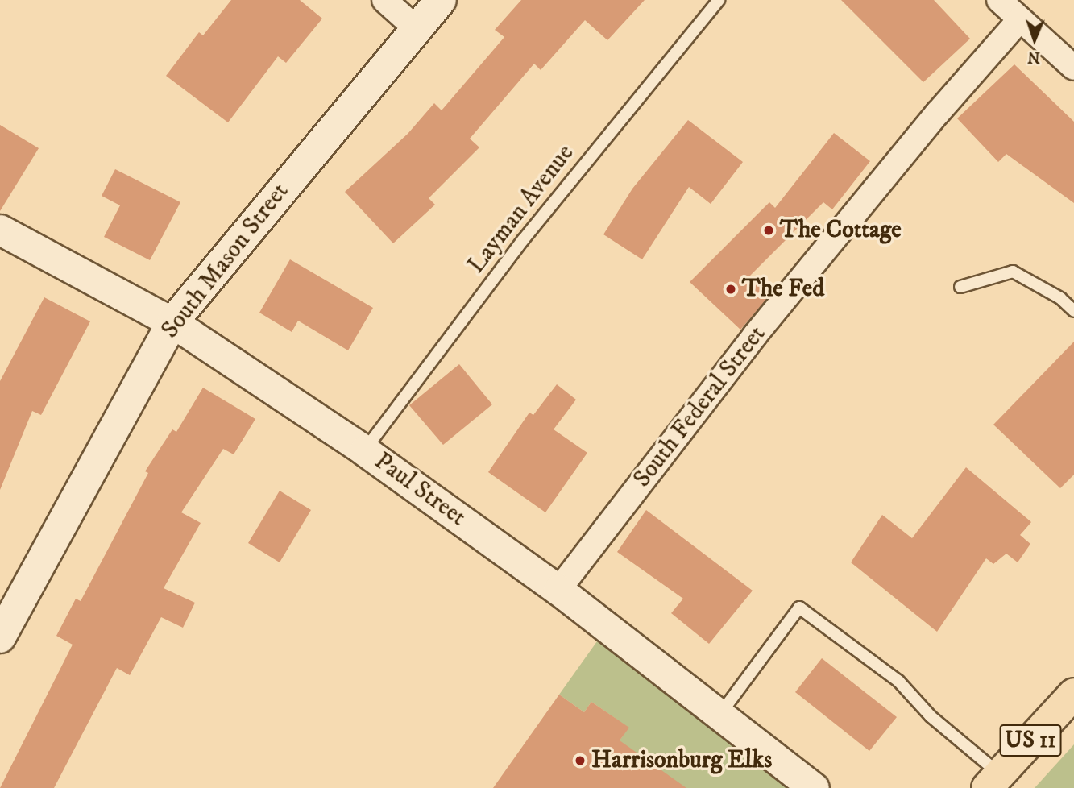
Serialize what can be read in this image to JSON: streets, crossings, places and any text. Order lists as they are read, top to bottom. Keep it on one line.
{"streets":{"main road":["South Mason Street","US 11"],"street":["South Federal Street","Paul Street"],"lane":["Layman Avenue"]},"crossings":[["Layman Avenue","Paul Street"],["South Mason Street","Paul Street"],["South Federal Street","Paul Street"]],"places":["The Cottage","The Fed","Harrisonburg Elks"],"north":"bottom"}
